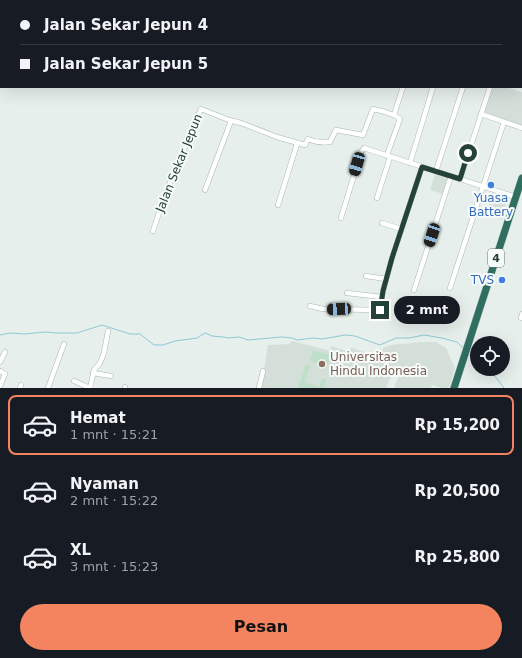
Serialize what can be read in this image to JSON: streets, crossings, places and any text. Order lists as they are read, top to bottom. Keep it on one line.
{"streets":{"highway":["4"],"street":["Jalan Sekar Jepun"]},"places":["Yuasa Battery","TVS","Universitas Hindu Indonesia"],"page":{"banner":["Jalan Sekar Jepun 4","Jalan Sekar Jepun 5"],"bubble":"2 mnt","list":[{"name":"Hemat","note":"1 mnt · 15:21","value":"Rp 15,200"},{"name":"Nyaman","note":"2 mnt · 15:22","value":"Rp 20,500"},{"name":"XL","note":"3 mnt · 15:23","value":"Rp 25,800"}],"buttons":"Pesan"}}
